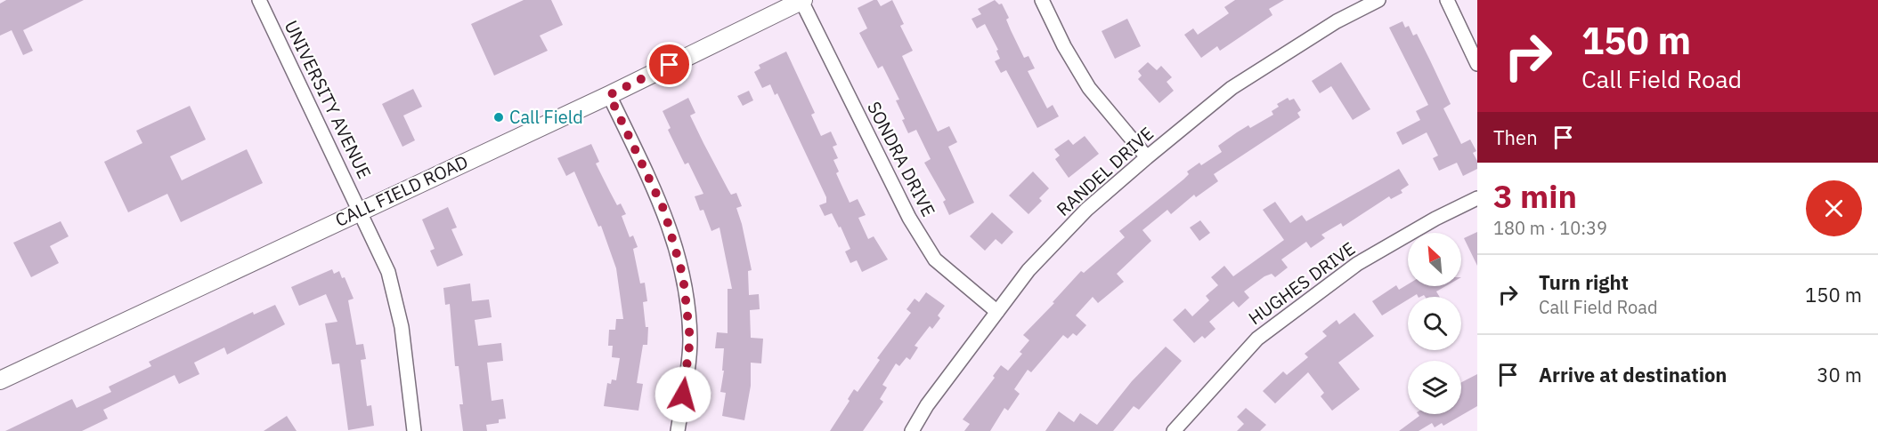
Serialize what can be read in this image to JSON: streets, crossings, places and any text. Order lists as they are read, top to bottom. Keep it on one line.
{"streets":{"main road":["CALL FIELD ROAD"],"street":["UNIVERSITY AVENUE","SONDRA DRIVE","RANDEL DRIVE","HUGHES DRIVE"]},"crossings":[["UNIVERSITY AVENUE","CALL FIELD ROAD"],["SONDRA DRIVE","RANDEL DRIVE"],["SONDRA DRIVE","CALL FIELD ROAD"]],"places":["Call Field"],"north":"top left","page":{"turn":["150 m","Call Field Road"],"then":"Then","heading":["3 min","180 m · 10:39"],"list":[{"name":"Turn right","note":"Call Field Road","value":"150 m"},{"name":"Arrive at destination","value":"30 m"}]}}
